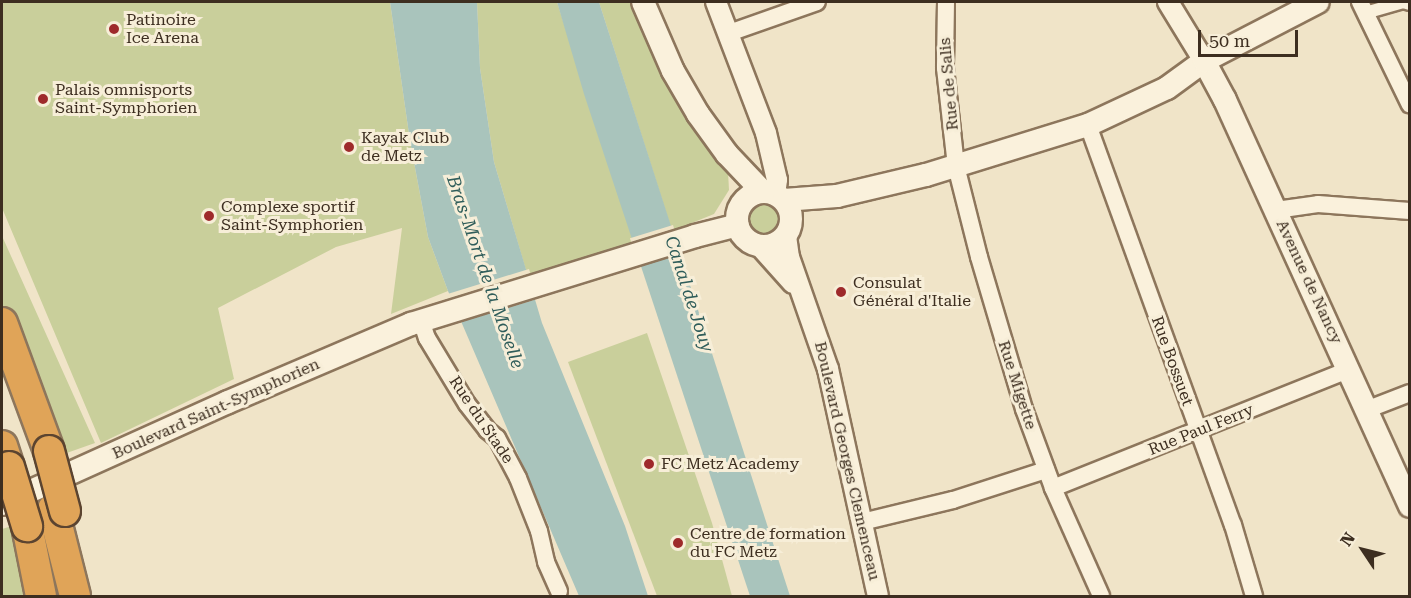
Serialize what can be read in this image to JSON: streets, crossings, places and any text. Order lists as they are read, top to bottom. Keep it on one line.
{"streets":{"main road":["Avenue de Nancy","Boulevard Saint-Symphorien"],"street":["Rue de Salis","Rue Bossuet","Rue Migette","Rue du Stade","Rue Paul Ferry","Boulevard Georges Clemenceau"]},"crossings":[["Rue de Salis","Rue Migette"],["Avenue de Nancy","Rue Paul Ferry"],["Rue Bossuet","Rue Paul Ferry"],["Rue Migette","Rue Paul Ferry"],["Boulevard Saint-Symphorien","Rue du Stade"],["Boulevard Saint-Symphorien","Boulevard Georges Clemenceau"]],"water":["Bras-Mort de la Moselle","Canal de Jouy"],"places":["Patinoire Ice Arena","Palais omnisports Saint-Symphorien","Kayak Club de Metz","Complexe sportif Saint-Symphorien","Consulat Général d'Italie","FC Metz Academy","Centre de formation du FC Metz"],"scale_bar":"50 m","north":"top left"}
